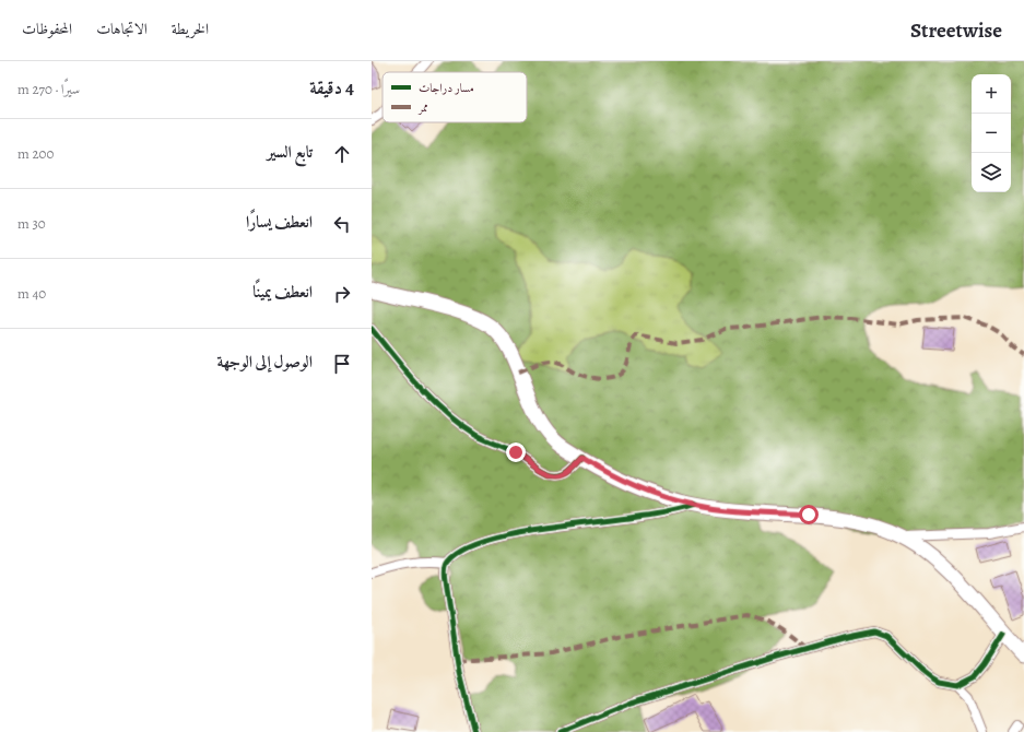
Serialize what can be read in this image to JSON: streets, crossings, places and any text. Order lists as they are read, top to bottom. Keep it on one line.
{"legend":["مسار دراجات","ممر"],"page":{"header":"Streetwise","nav":["الخريطة","الاتجاهات","المحفوظات"],"heading":["4 دقيقة","سيرًا · 270 m"],"map_buttons":["+","−"],"list":[["تابع السير","200 m"],["انعطف يسارًا","30 m"],["انعطف يمينًا","40 m"],"الوصول إلى الوجهة"]}}
